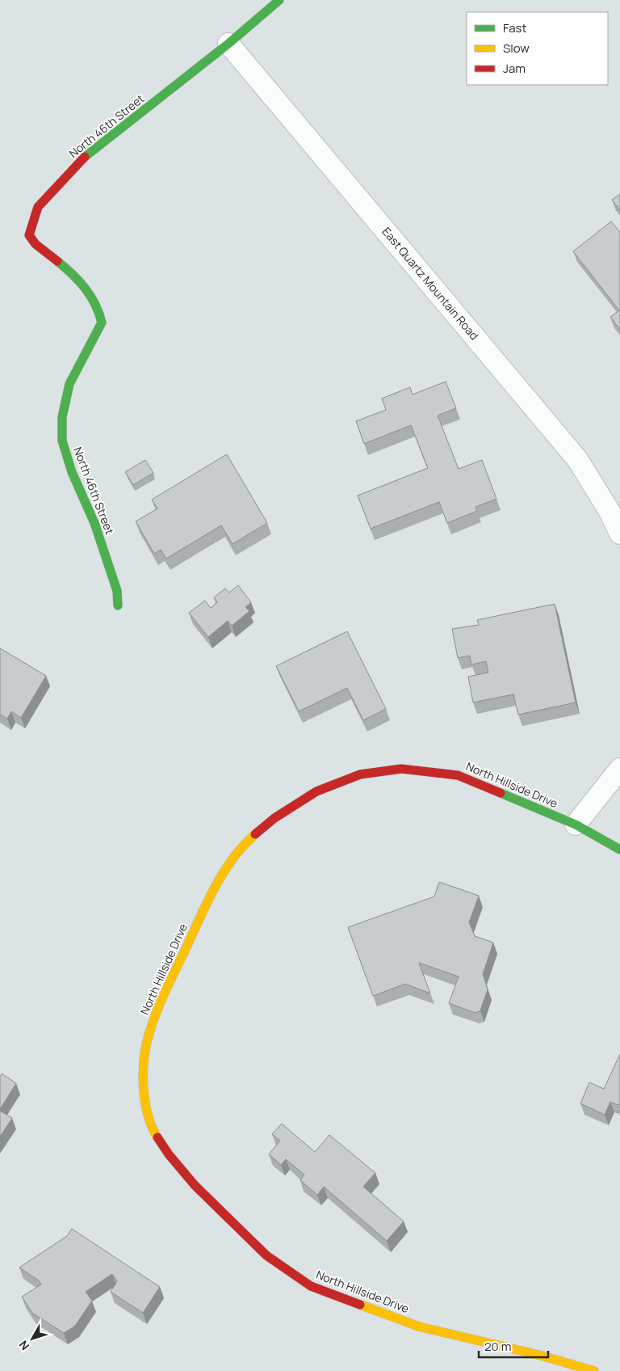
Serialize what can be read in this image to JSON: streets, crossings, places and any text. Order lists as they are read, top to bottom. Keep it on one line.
{"streets":{"street":["North 46th Street","East Quartz Mountain Road","North Hillside Drive"]},"crossings":[["North 46th Street","East Quartz Mountain Road"]],"legend":["Fast","Slow","Jam"],"scale_bar":"20 m","north":"bottom left"}
